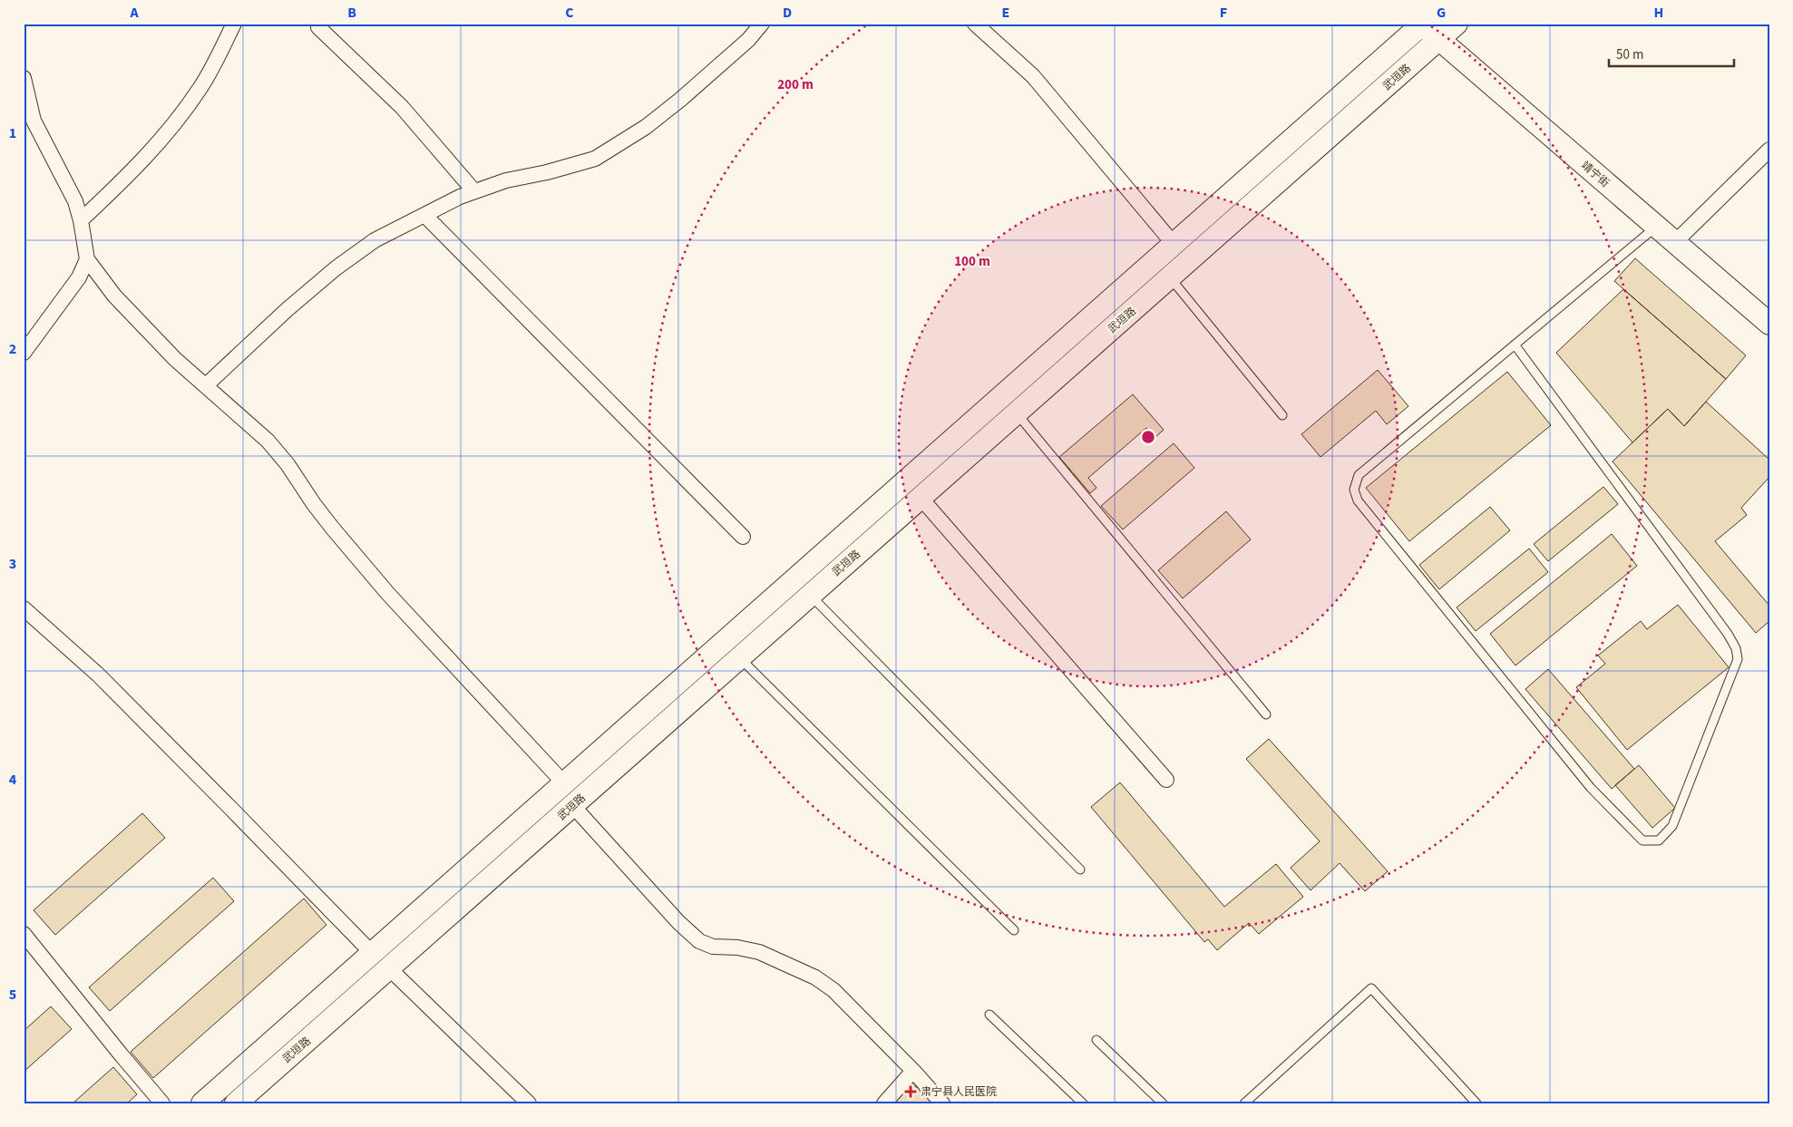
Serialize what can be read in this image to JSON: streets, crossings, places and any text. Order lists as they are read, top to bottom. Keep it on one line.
{"streets":{"main road":["武垣路","靖宁街"]},"crossings":[["武垣路","靖宁街"]],"places":{"health":["肃宁县人民医院"]},"scale_bar":"50 m","grid":{"columns":["A","B","C","D","E","F","G","H"],"rows":["1","2","3","4","5"]},"rings":["200 m","100 m"]}
